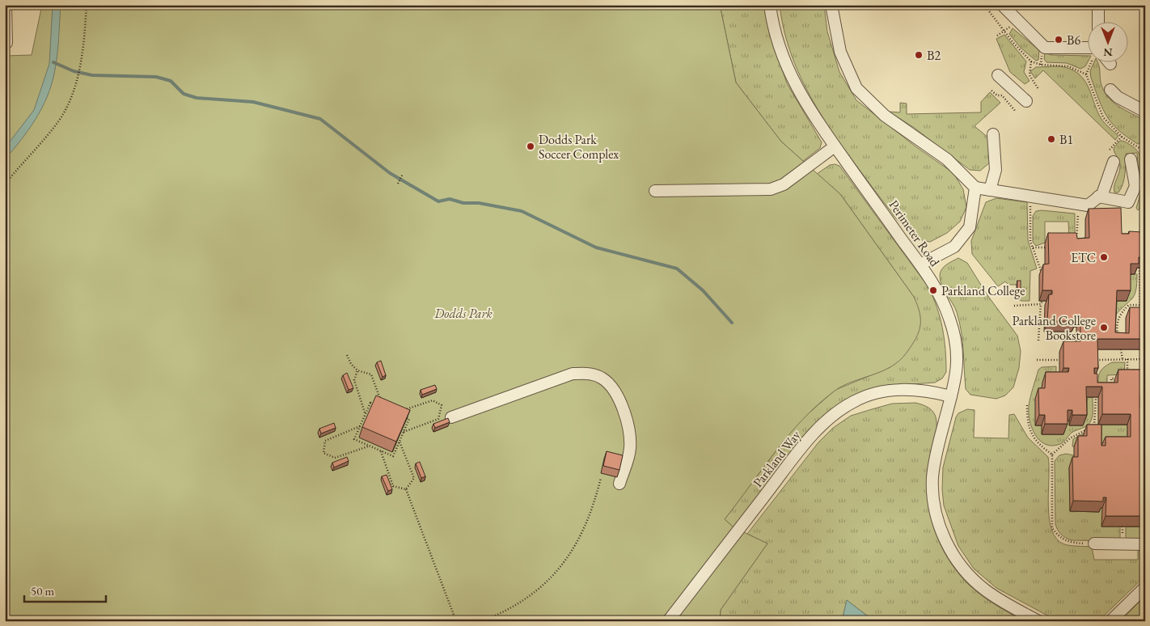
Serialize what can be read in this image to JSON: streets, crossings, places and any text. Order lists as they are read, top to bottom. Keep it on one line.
{"streets":{"street":["Perimeter Road","Parkland Way"]},"crossings":[["Perimeter Road","Parkland Way"]],"parks":["Dodds Park"],"places":["B6","B2","B1","Dodds Park Soccer Complex","ETC","Parkland College","Parkland College Bookstore"],"scale_bar":"50 m","north":"bottom"}
